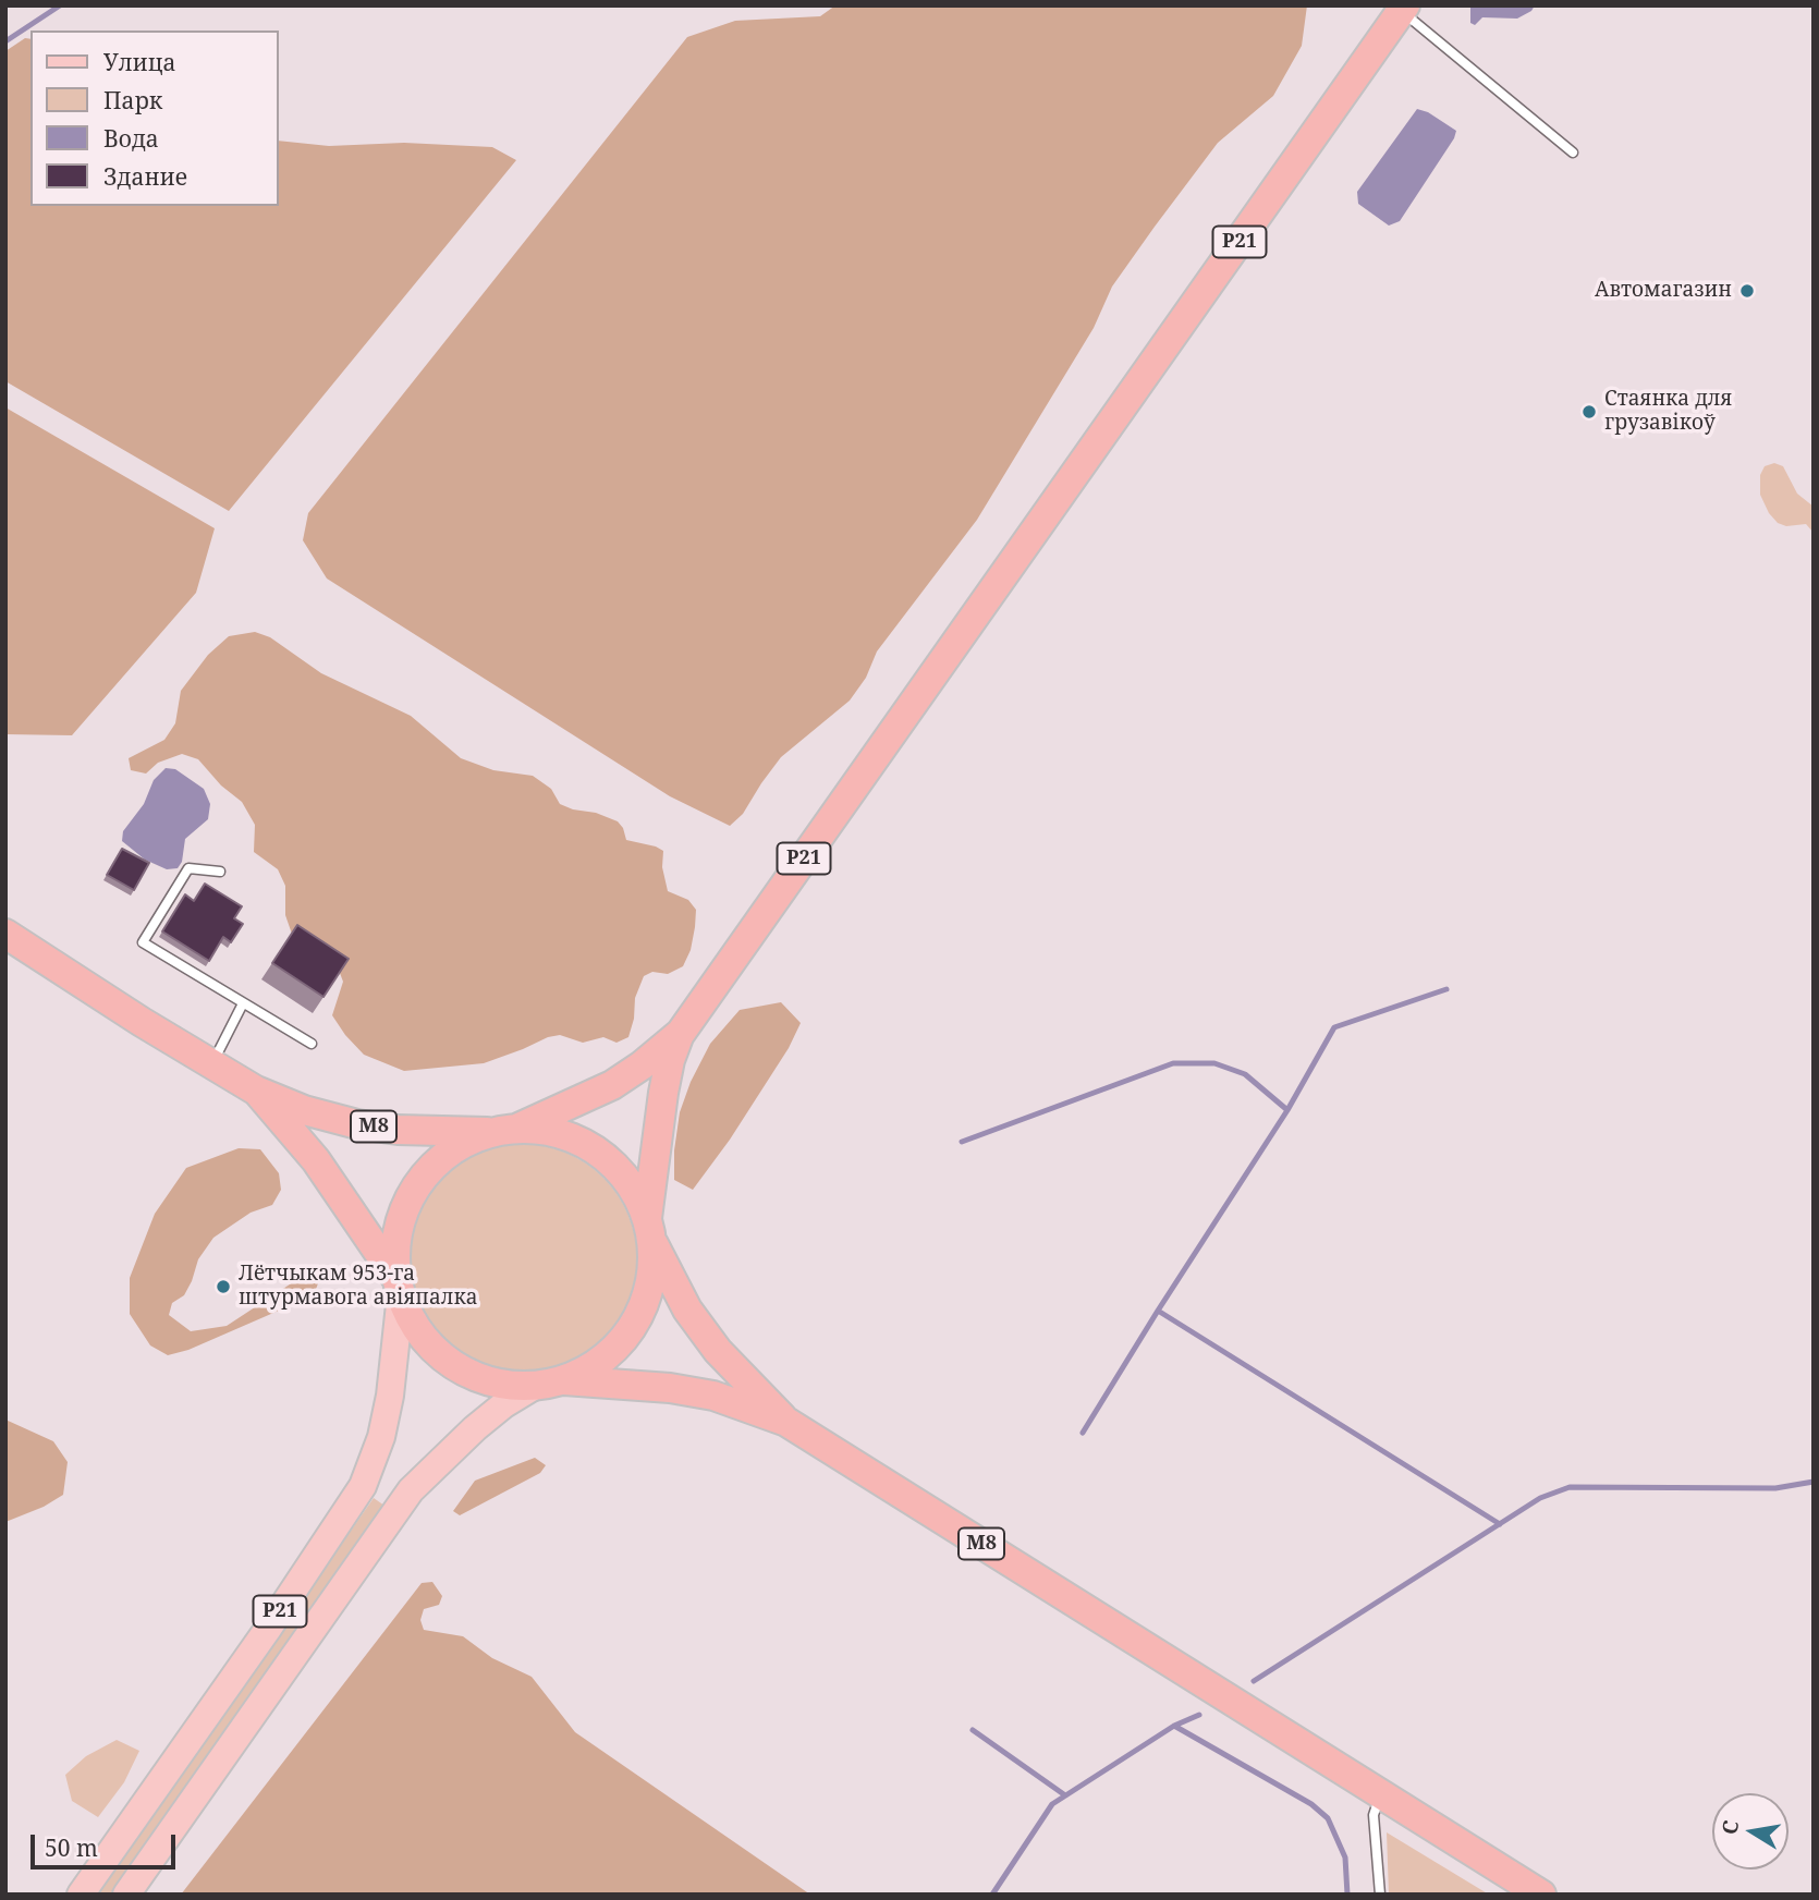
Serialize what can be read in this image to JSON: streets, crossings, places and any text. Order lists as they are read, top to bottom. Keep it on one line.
{"streets":{"highway":["Р21","М8"]},"crossings":[["Р21","М8"]],"places":["Автомагазин","Стаянка для грузавікоў","Лётчыкам 953-га штурмавога авіяпалка"],"legend":["Улица","Парк","Вода","Здание"],"scale_bar":"50 m","north":"left"}
